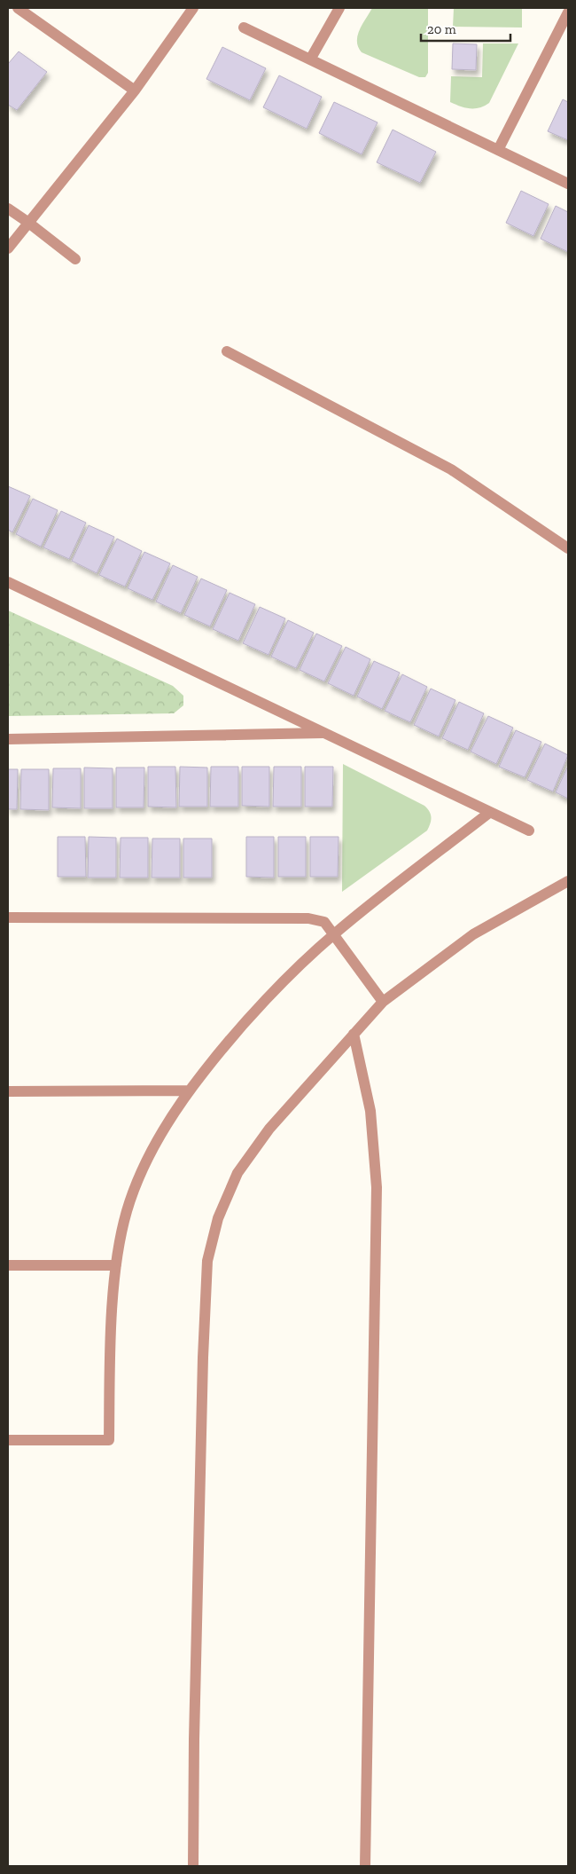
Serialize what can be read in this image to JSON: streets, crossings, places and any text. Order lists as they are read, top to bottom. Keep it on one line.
{"scale_bar":"20 m"}
